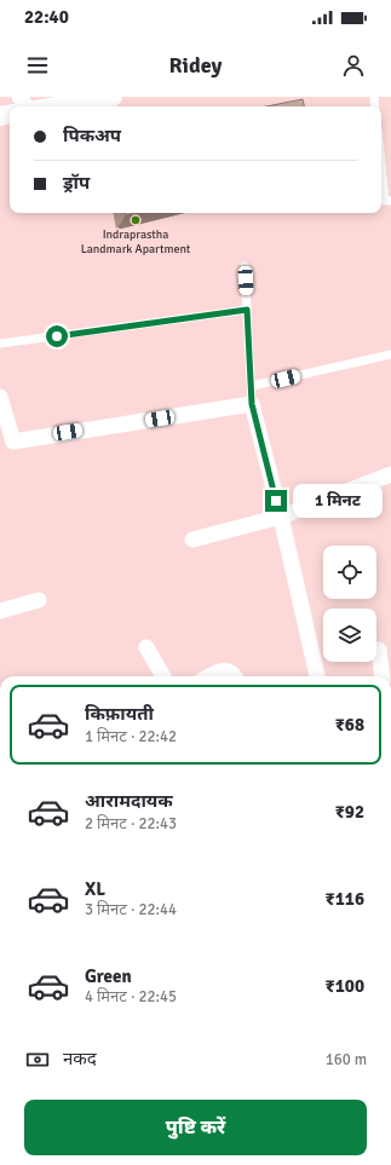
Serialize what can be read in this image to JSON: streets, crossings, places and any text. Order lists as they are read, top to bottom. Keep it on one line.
{"places":["Indraprastha Landmark Apartment"],"page":{"status":"22:40","header":"Ridey","banner":["पिकअप","ड्रॉप"],"bubble":"1 मिनट","list":[{"name":"किफ़ायती","note":"1 मिनट · 22:42","value":"₹68"},{"name":"आरामदायक","note":"2 मिनट · 22:43","value":"₹92"},{"name":"XL","note":"3 मिनट · 22:44","value":"₹116"},{"name":"Green","note":"4 मिनट · 22:45","value":"₹100"}],"pay":["नकद","160 m"],"buttons":"पुष्टि करें"}}
